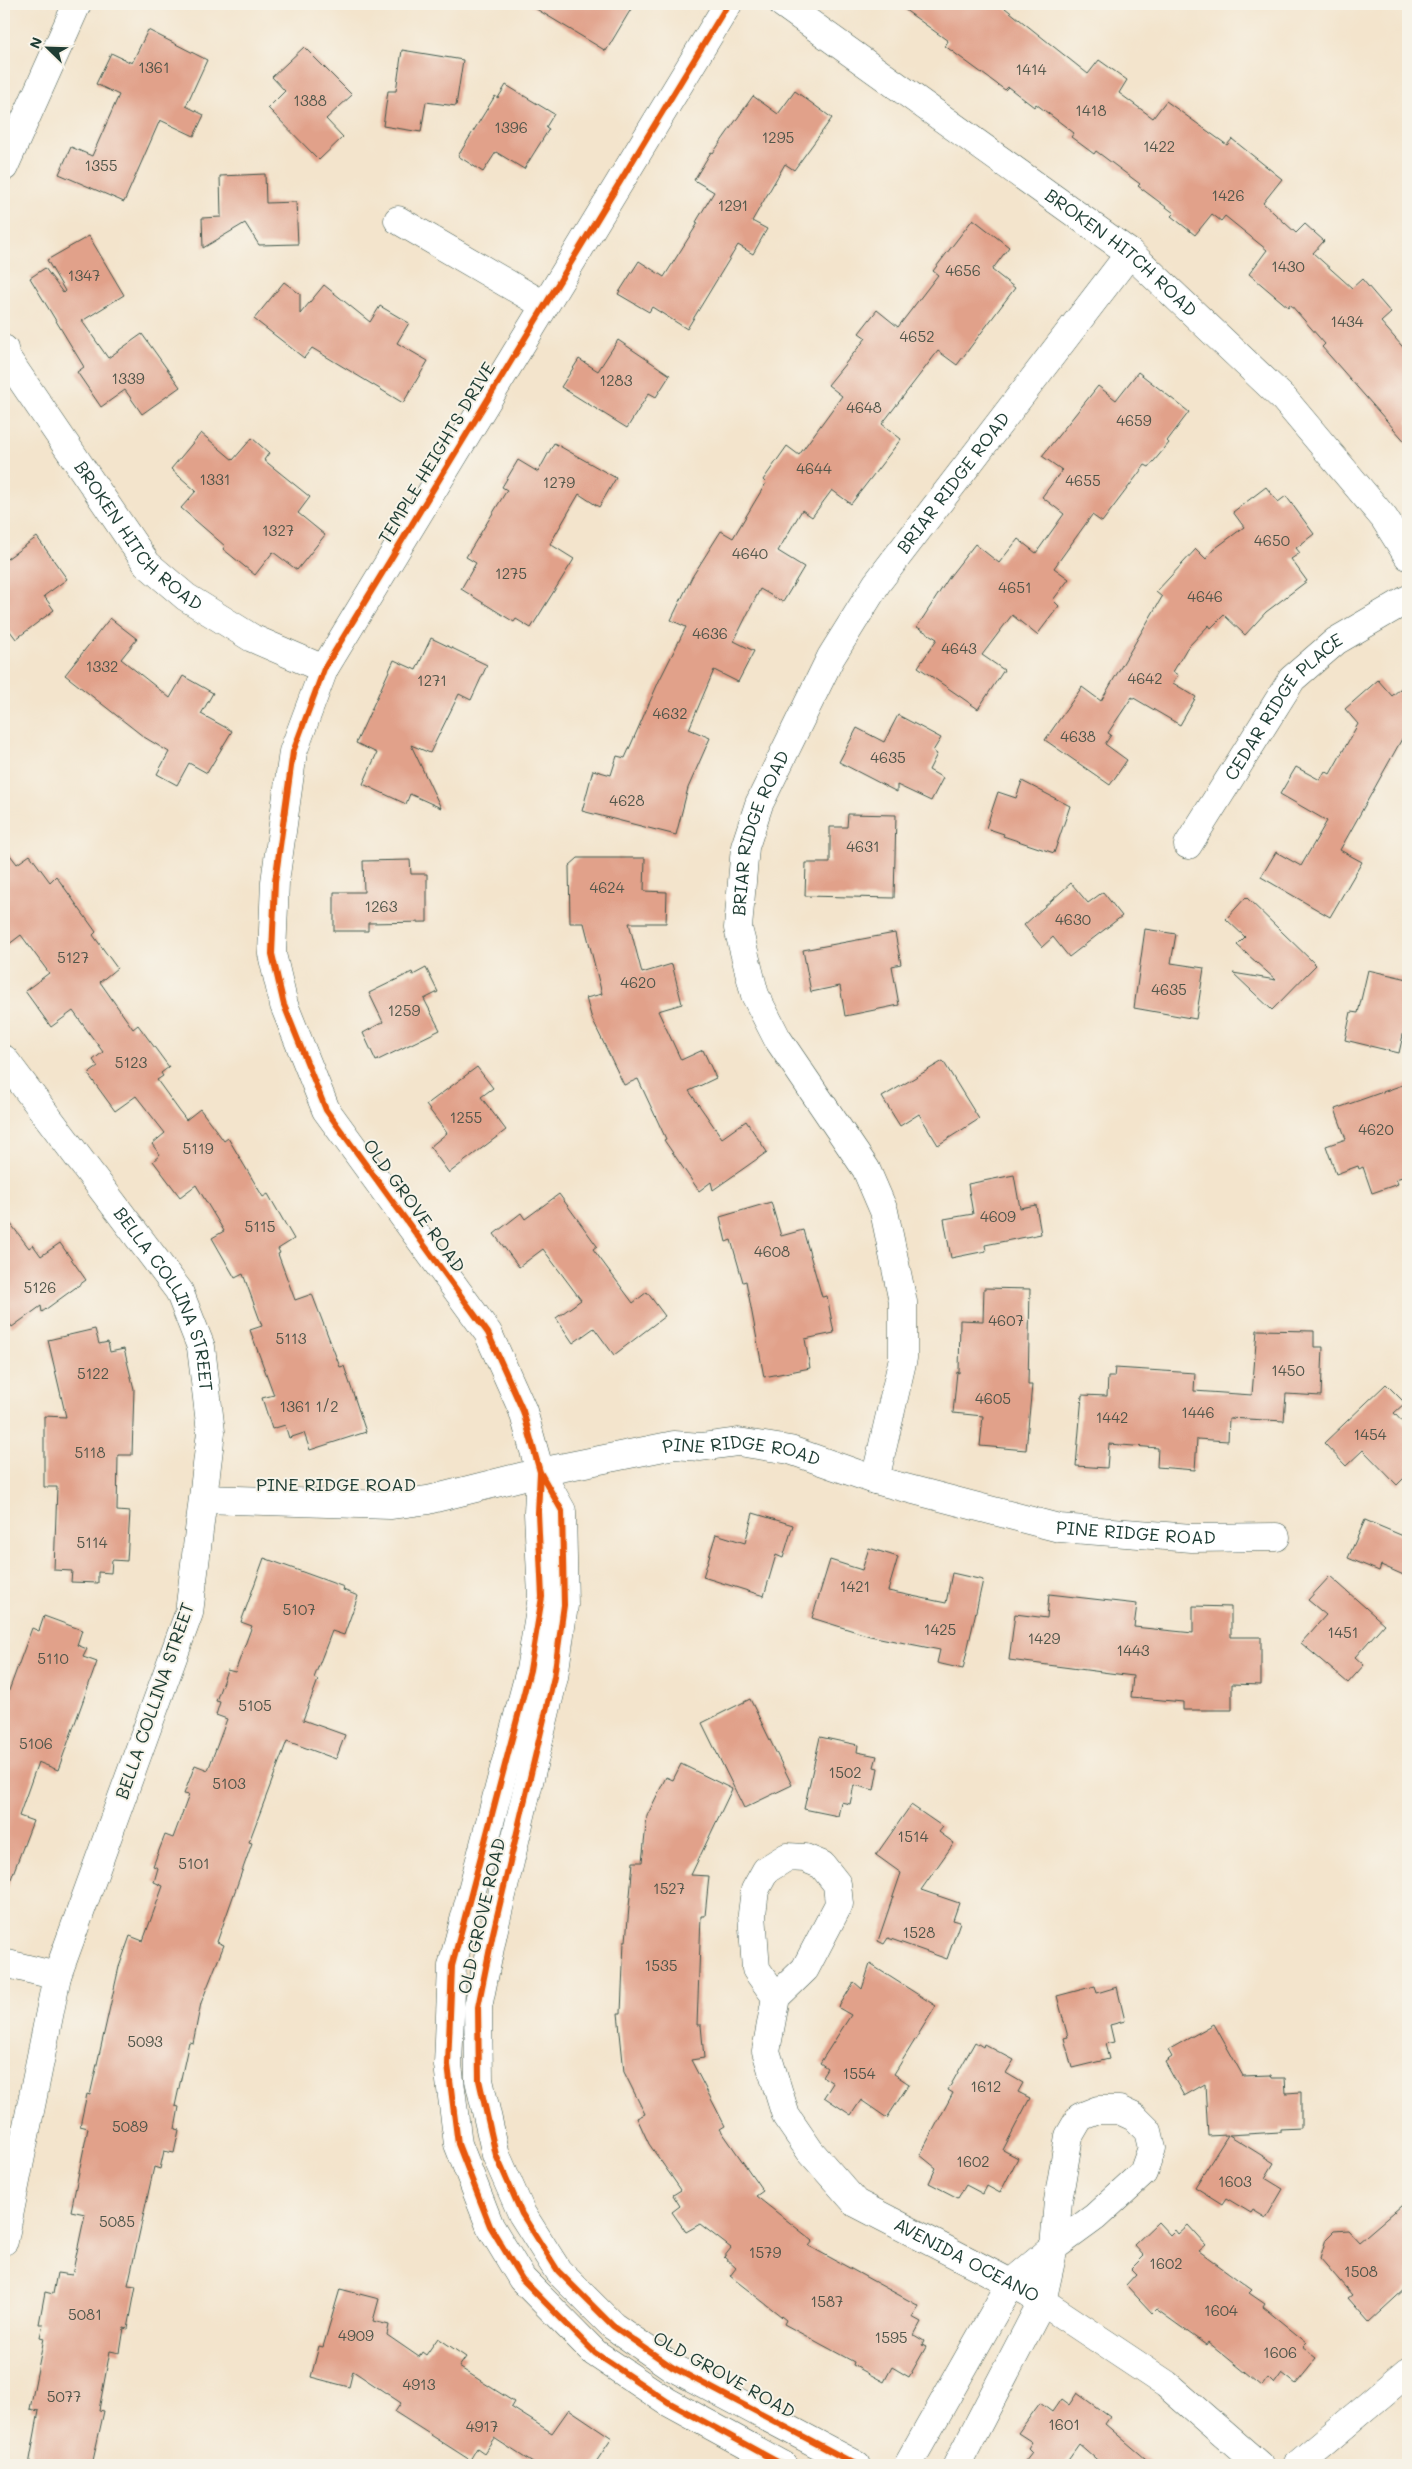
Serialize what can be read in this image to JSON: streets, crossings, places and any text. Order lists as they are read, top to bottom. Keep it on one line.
{"streets":{"street":["BROKEN HITCH ROAD","TEMPLE HEIGHTS DRIVE","BRIAR RIDGE ROAD","CEDAR RIDGE PLACE","OLD GROVE ROAD","BELLA COLLINA STREET","PINE RIDGE ROAD","AVENIDA OCEANO"]},"crossings":[["BROKEN HITCH ROAD","TEMPLE HEIGHTS DRIVE"],["BROKEN HITCH ROAD","BRIAR RIDGE ROAD"],["TEMPLE HEIGHTS DRIVE","OLD GROVE ROAD"],["BRIAR RIDGE ROAD","PINE RIDGE ROAD"],["OLD GROVE ROAD","PINE RIDGE ROAD"],["BELLA COLLINA STREET","PINE RIDGE ROAD"]],"house_numbers":["1361","1414","1388","1418","1396","1295","1422","1355","1426","1291","1430","4656","1347","1434","4652","1339","1283","4648","4659","4644","1331","4655","1279","1327","4650","4640","1275","4651","4646","4636","4643","1332","4642","1271","4632","4638","4635","4628","4631","4624","1263","4630","5127","4620","4635","1259","5123","1255","4620","5119","4609","5115","4608","5126","4607","5113","1450","5122","4605","1361 1/2","1446","1442","1454","5118","5114","1421","5107","1425","1451","1429","1443","5110","5105","5106","1502","5103","1514","5101","1527","1528","1535","5093","1554","1612","5089","1602","1603","5085","1579","1602","1508","1587","1604","5081","4909","1595","1606","4913","5077","1601","4917"],"north":"top left"}
